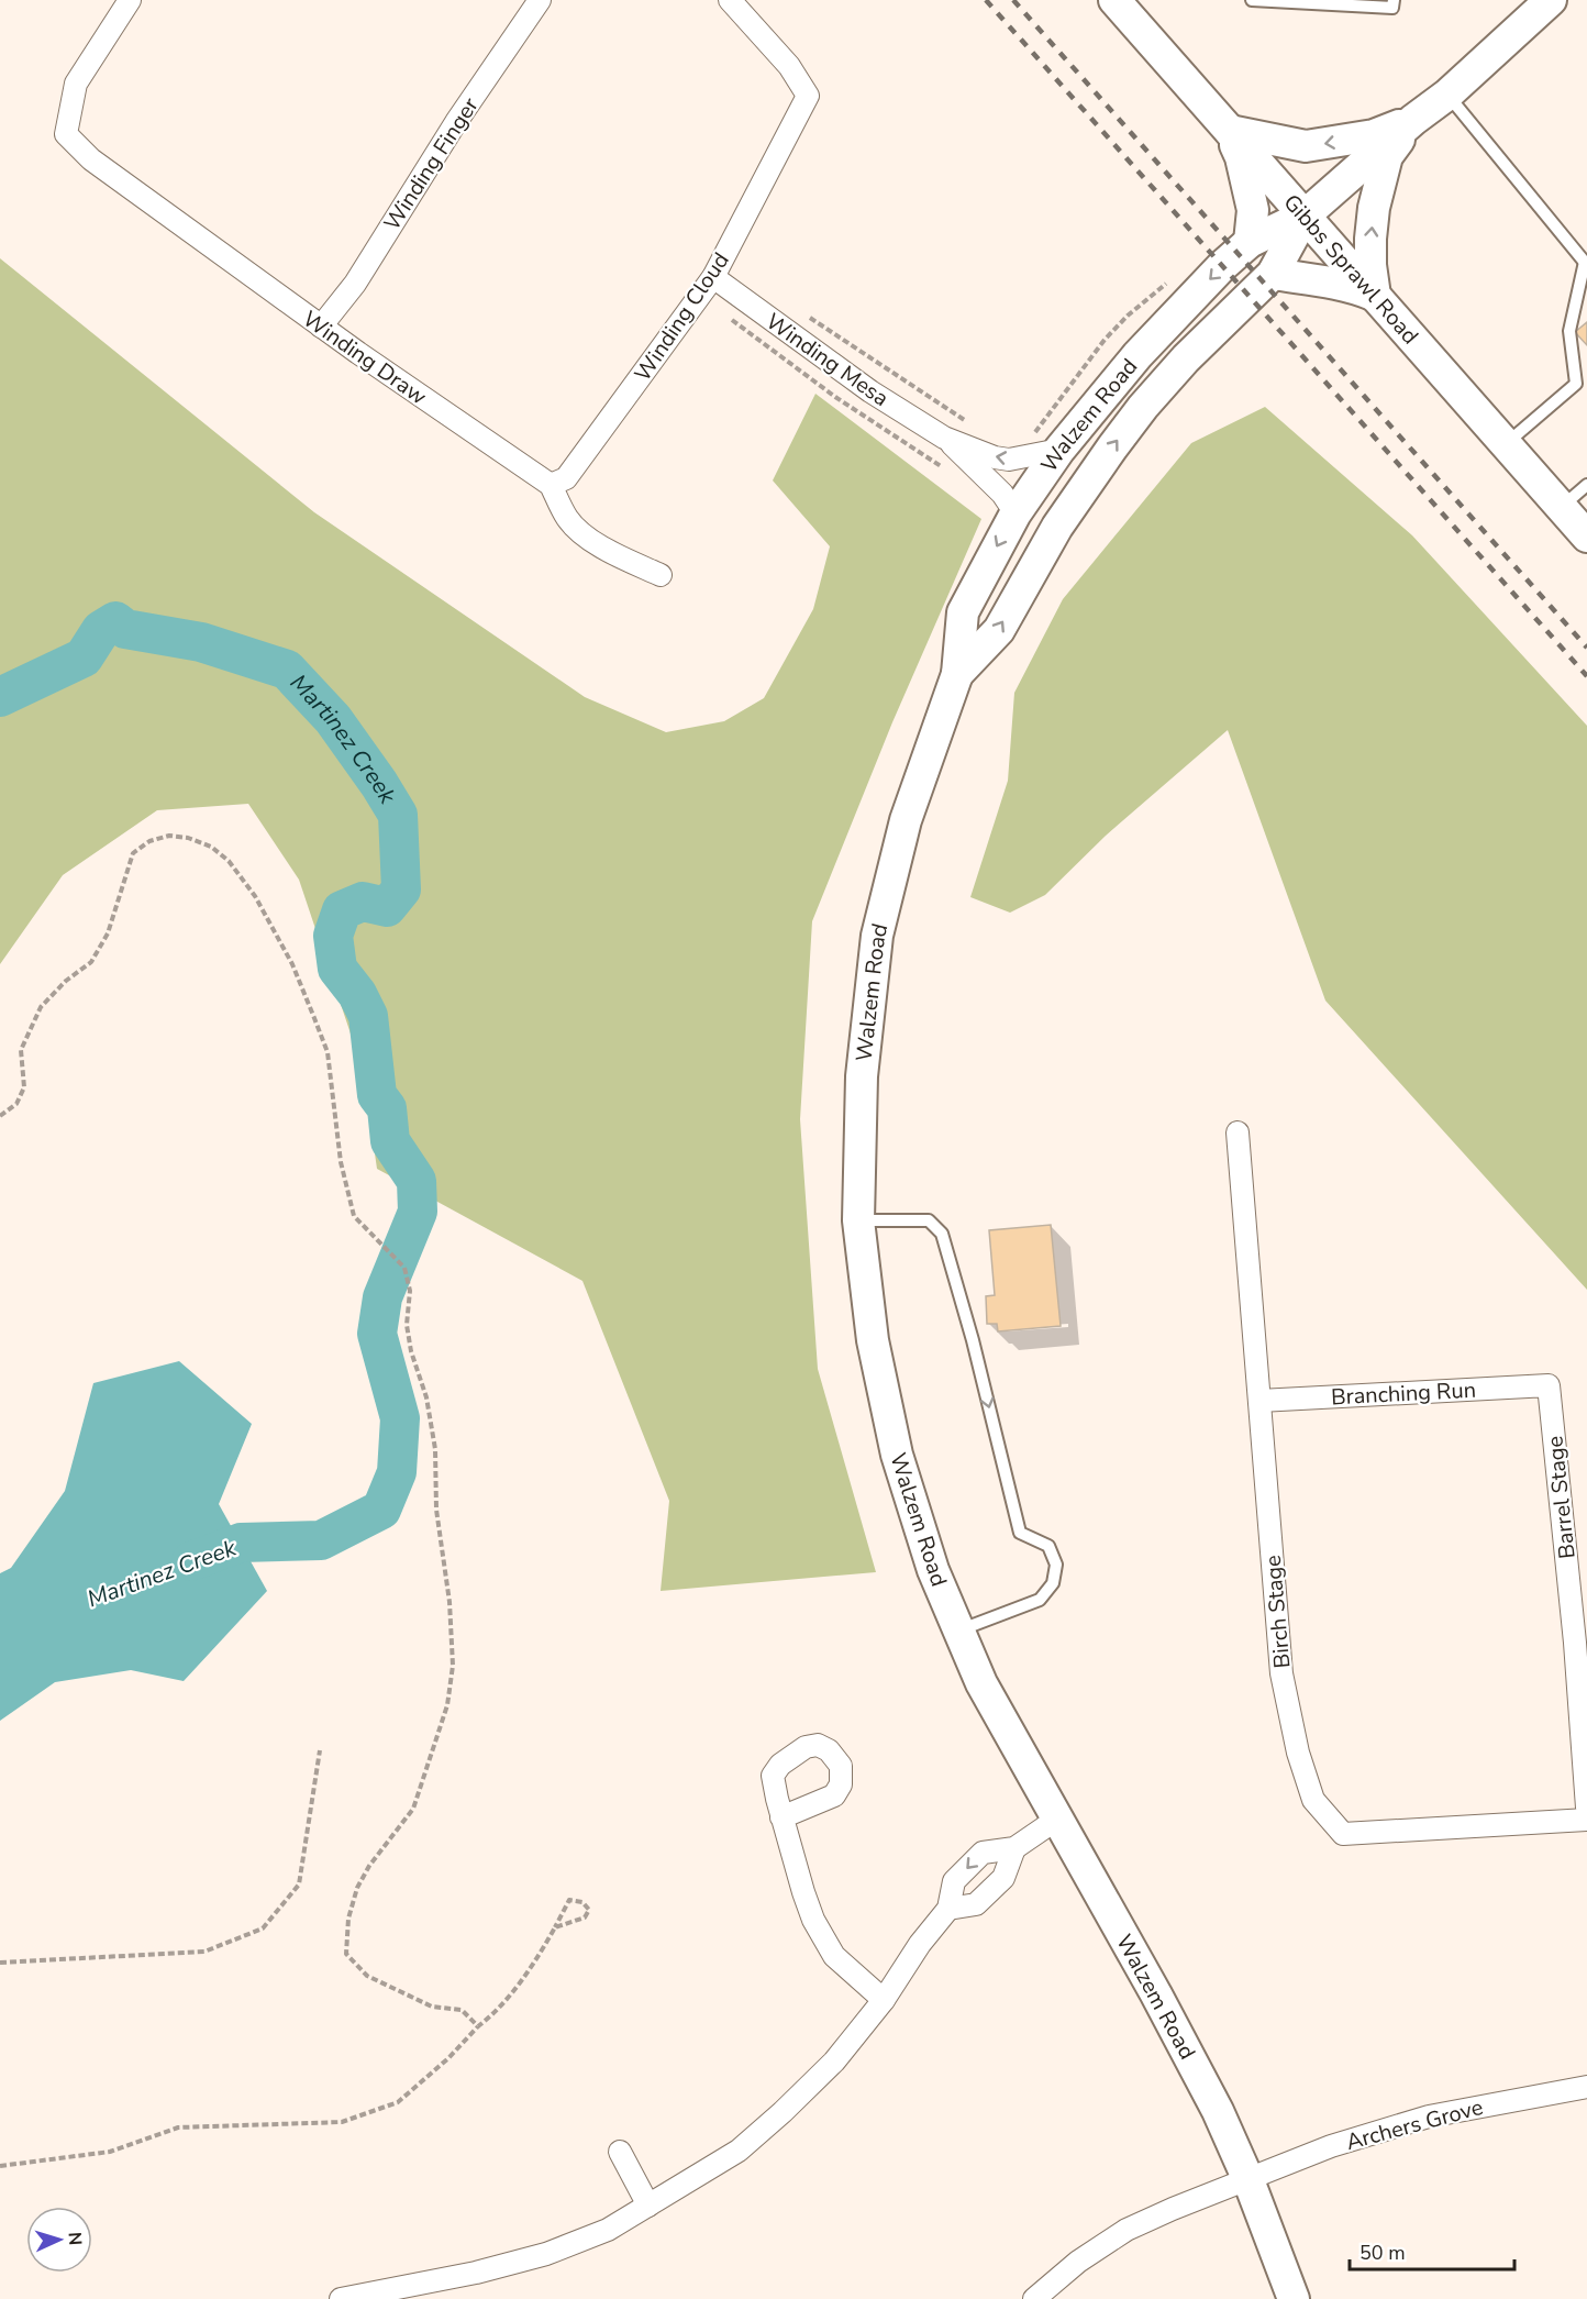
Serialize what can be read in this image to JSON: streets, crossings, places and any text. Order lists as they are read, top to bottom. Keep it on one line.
{"streets":{"main road":["Gibbs Sprawl Road","Walzem Road"],"street":["Winding Finger","Winding Cloud","Winding Draw","Winding Mesa","Branching Run","Barrel Stage","Birch Stage","Archers Grove"]},"crossings":[["Winding Finger","Winding Draw"],["Gibbs Sprawl Road","Walzem Road"],["Winding Cloud","Winding Draw"],["Winding Cloud","Winding Mesa"],["Winding Mesa","Walzem Road"],["Walzem Road","Archers Grove"],["Branching Run","Barrel Stage"],["Branching Run","Birch Stage"]],"water":["Martinez Creek"],"scale_bar":"50 m","north":"right"}
